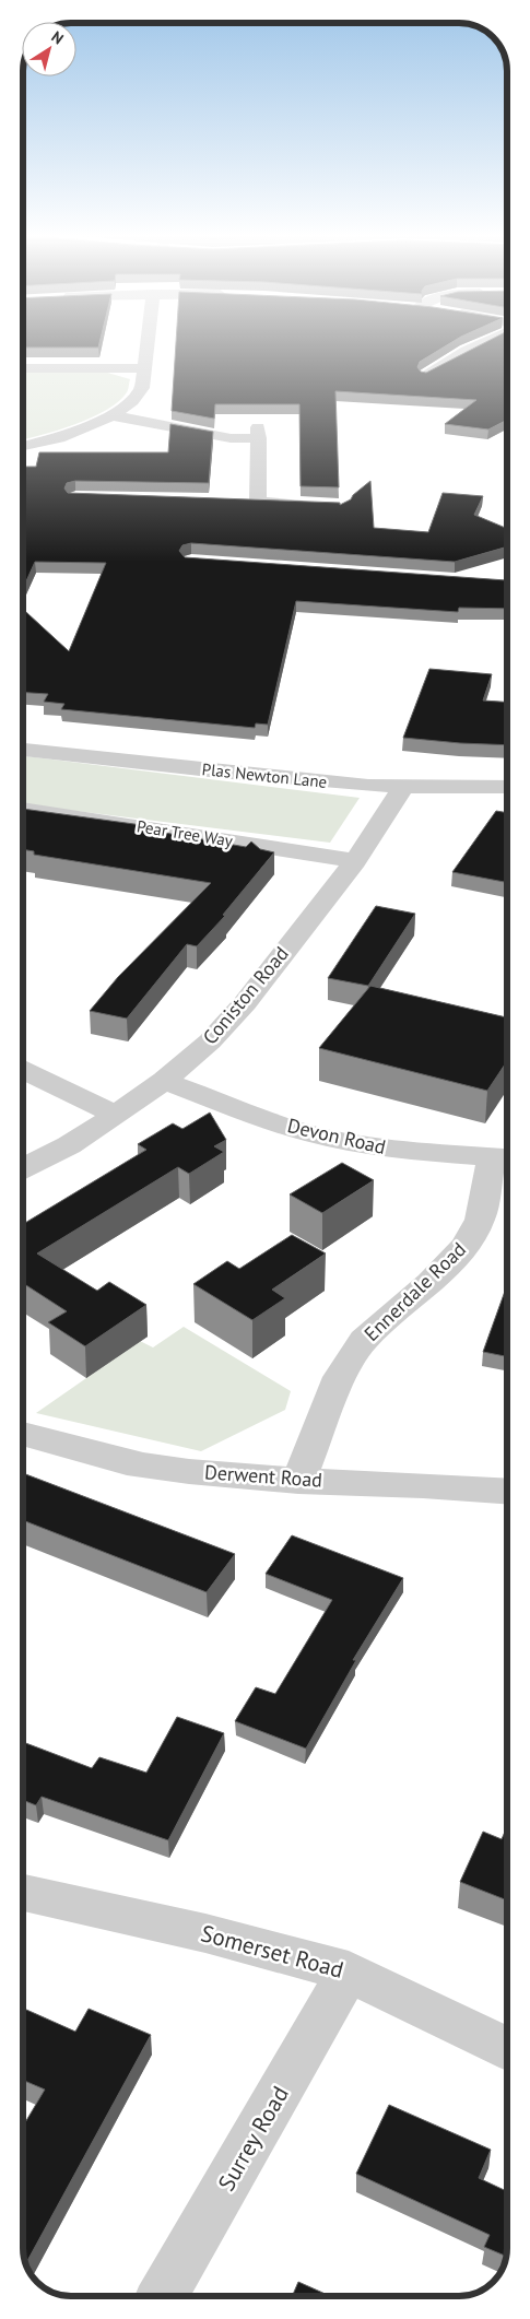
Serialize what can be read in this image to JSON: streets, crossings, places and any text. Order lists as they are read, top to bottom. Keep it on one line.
{"streets":{"street":["Plas Newton Lane","Pear Tree Way","Coniston Road","Devon Road","Ennerdale Road","Derwent Road","Somerset Road","Surrey Road"]},"crossings":[["Plas Newton Lane","Coniston Road"],["Pear Tree Way","Coniston Road"],["Coniston Road","Devon Road"],["Devon Road","Ennerdale Road"],["Ennerdale Road","Derwent Road"],["Somerset Road","Surrey Road"]],"north":"top right"}
